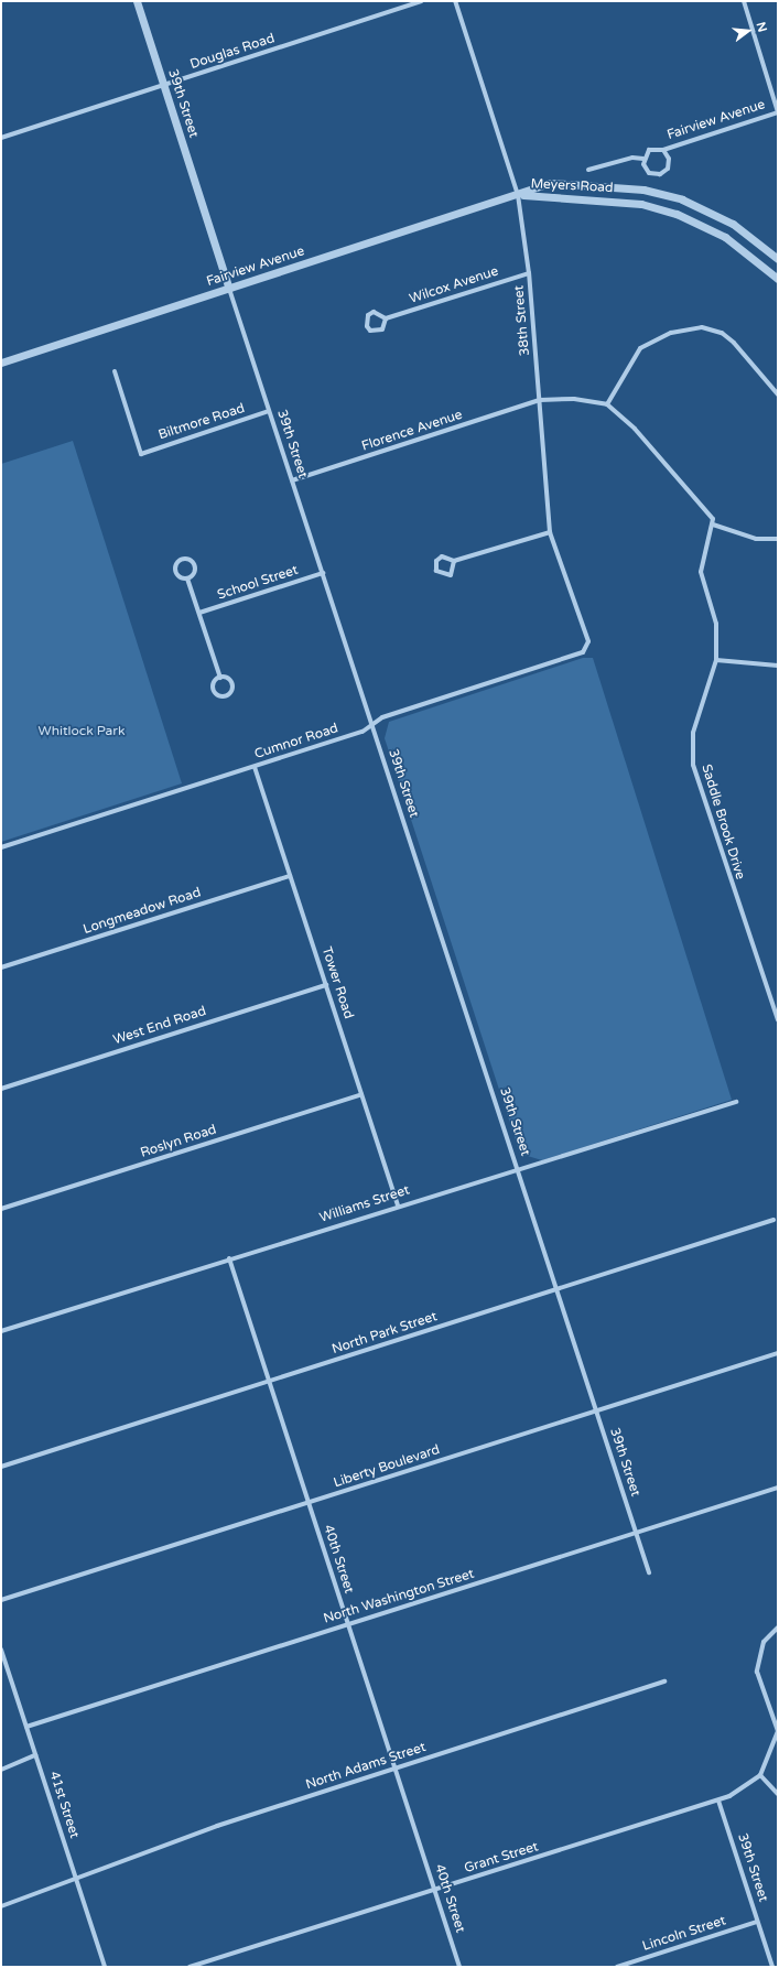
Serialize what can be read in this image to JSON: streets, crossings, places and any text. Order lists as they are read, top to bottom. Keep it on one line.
{"streets":{"street":["Douglas Road","39th Street","Fairview Avenue","Meyers Road","Wilcox Avenue","38th Street","Biltmore Road","Florence Avenue","School Street","Cumnor Road","Saddle Brook Drive","Longmeadow Road","Tower Road","West End Road","Roslyn Road","Williams Street","North Park Street","Liberty Boulevard","40th Street","North Washington Street","North Adams Street","41st Street","Grant Street","Lincoln Street"]},"crossings":[["Douglas Road","39th Street"],["39th Street","Fairview Avenue"],["39th Street","Biltmore Road"],["39th Street","Florence Avenue"],["39th Street","School Street"],["39th Street","Cumnor Road"],["39th Street","Williams Street"],["39th Street","North Park Street"],["39th Street","Liberty Boulevard"],["39th Street","North Washington Street"],["39th Street","Grant Street"],["39th Street","Lincoln Street"],["Fairview Avenue","Meyers Road"],["Fairview Avenue","38th Street"],["Meyers Road","38th Street"],["Wilcox Avenue","38th Street"],["38th Street","Florence Avenue"],["38th Street","Cumnor Road"],["Cumnor Road","Tower Road"],["Longmeadow Road","Tower Road"],["Tower Road","West End Road"],["Tower Road","Roslyn Road"],["Tower Road","Williams Street"],["Williams Street","40th Street"],["North Park Street","40th Street"],["Liberty Boulevard","40th Street"],["40th Street","North Washington Street"],["40th Street","North Adams Street"],["40th Street","Grant Street"],["North Washington Street","41st Street"],["North Adams Street","41st Street"]],"parks":["Whitlock Park"],"north":"right"}
